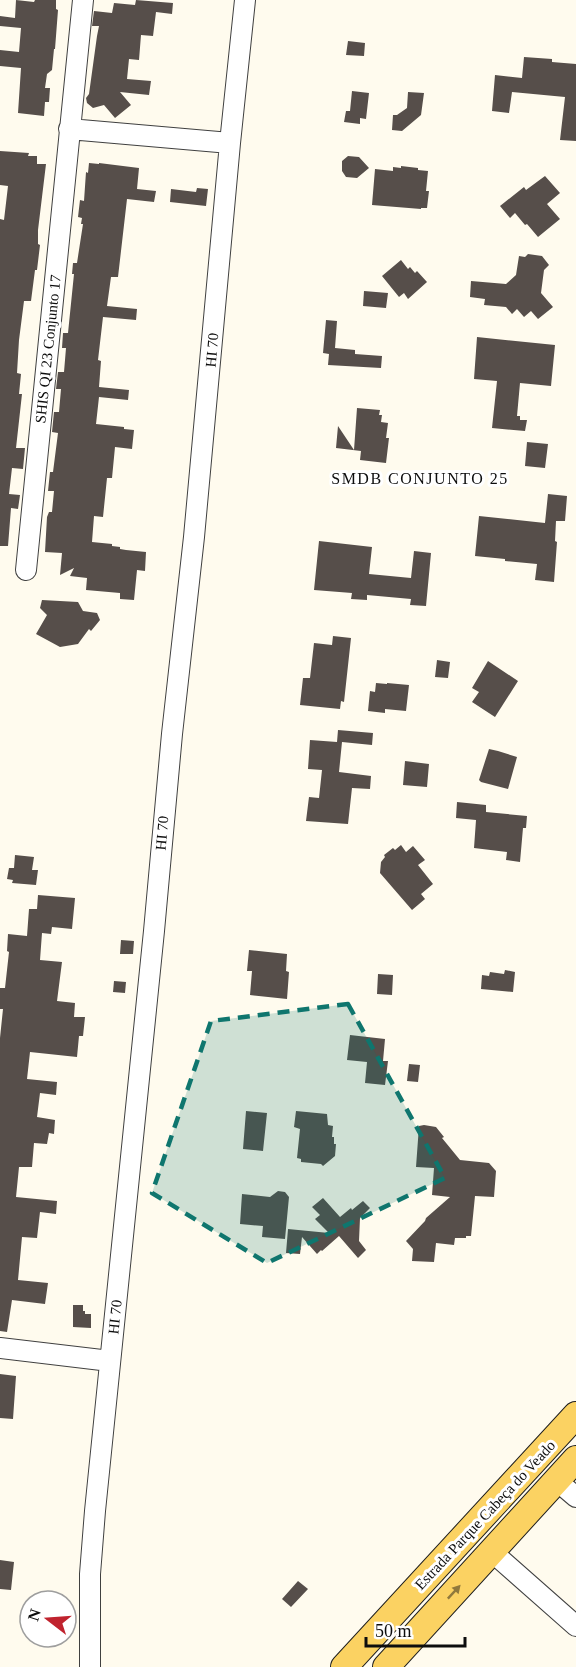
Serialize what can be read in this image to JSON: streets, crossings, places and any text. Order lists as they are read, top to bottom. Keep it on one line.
{"streets":{"main road":["Estrada Parque Cabeça do Veado"],"street":["SHIS QI 23 Conjunto 17","HI 70"]},"districts":["SMDB CONJUNTO 25"],"scale_bar":"50 m","north":"left"}
